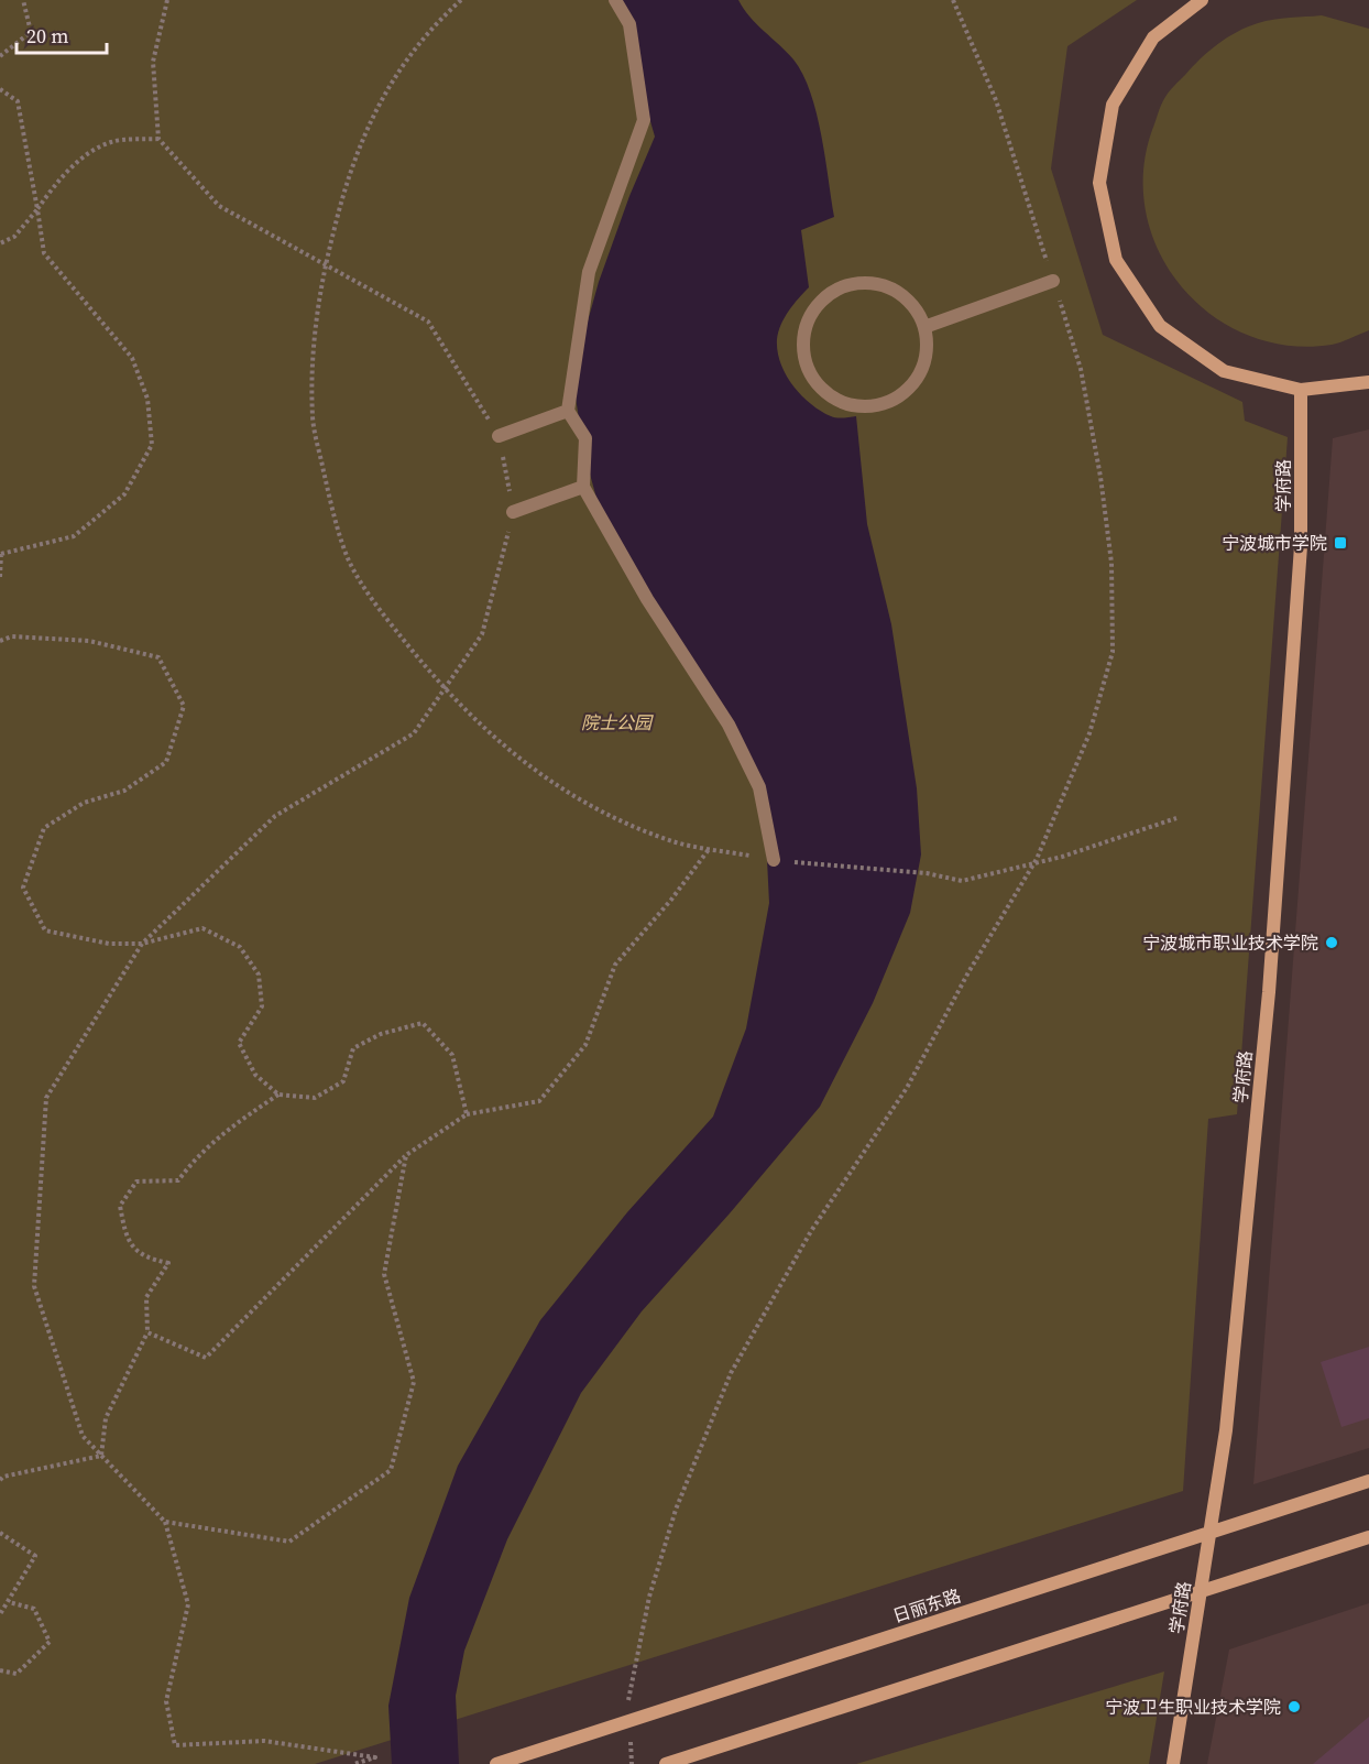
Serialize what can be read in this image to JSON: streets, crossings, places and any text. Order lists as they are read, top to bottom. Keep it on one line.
{"streets":{"street":["学府路","日丽东路"]},"crossings":[["学府路","日丽东路"]],"parks":["院士公园"],"places":{"transit":["宁波城市学院"],"other":["宁波城市职业技术学院","宁波卫生职业技术学院"]},"scale_bar":"20 m"}
